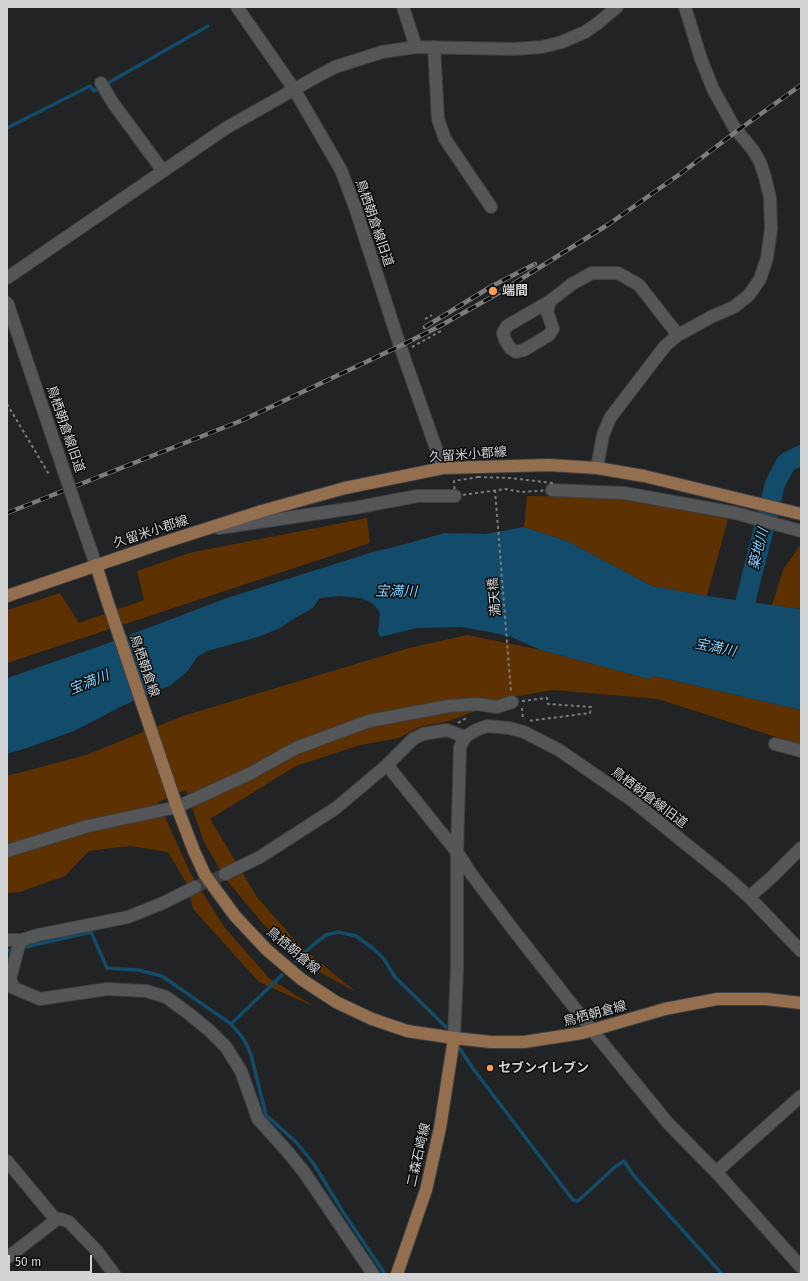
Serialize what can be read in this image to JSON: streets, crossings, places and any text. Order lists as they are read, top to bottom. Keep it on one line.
{"streets":{"main road":["久留米小郡線","鳥栖朝倉線","二森石崎線"],"street":["鳥栖朝倉線旧道"],"path":["満天橋"]},"crossings":[["鳥栖朝倉線旧道","久留米小郡線"],["鳥栖朝倉線旧道","鳥栖朝倉線"],["久留米小郡線","鳥栖朝倉線"],["鳥栖朝倉線","二森石崎線"]],"water":["築地川","宝満川"],"places":["端間","セブンイレブン"],"scale_bar":"50 m"}
